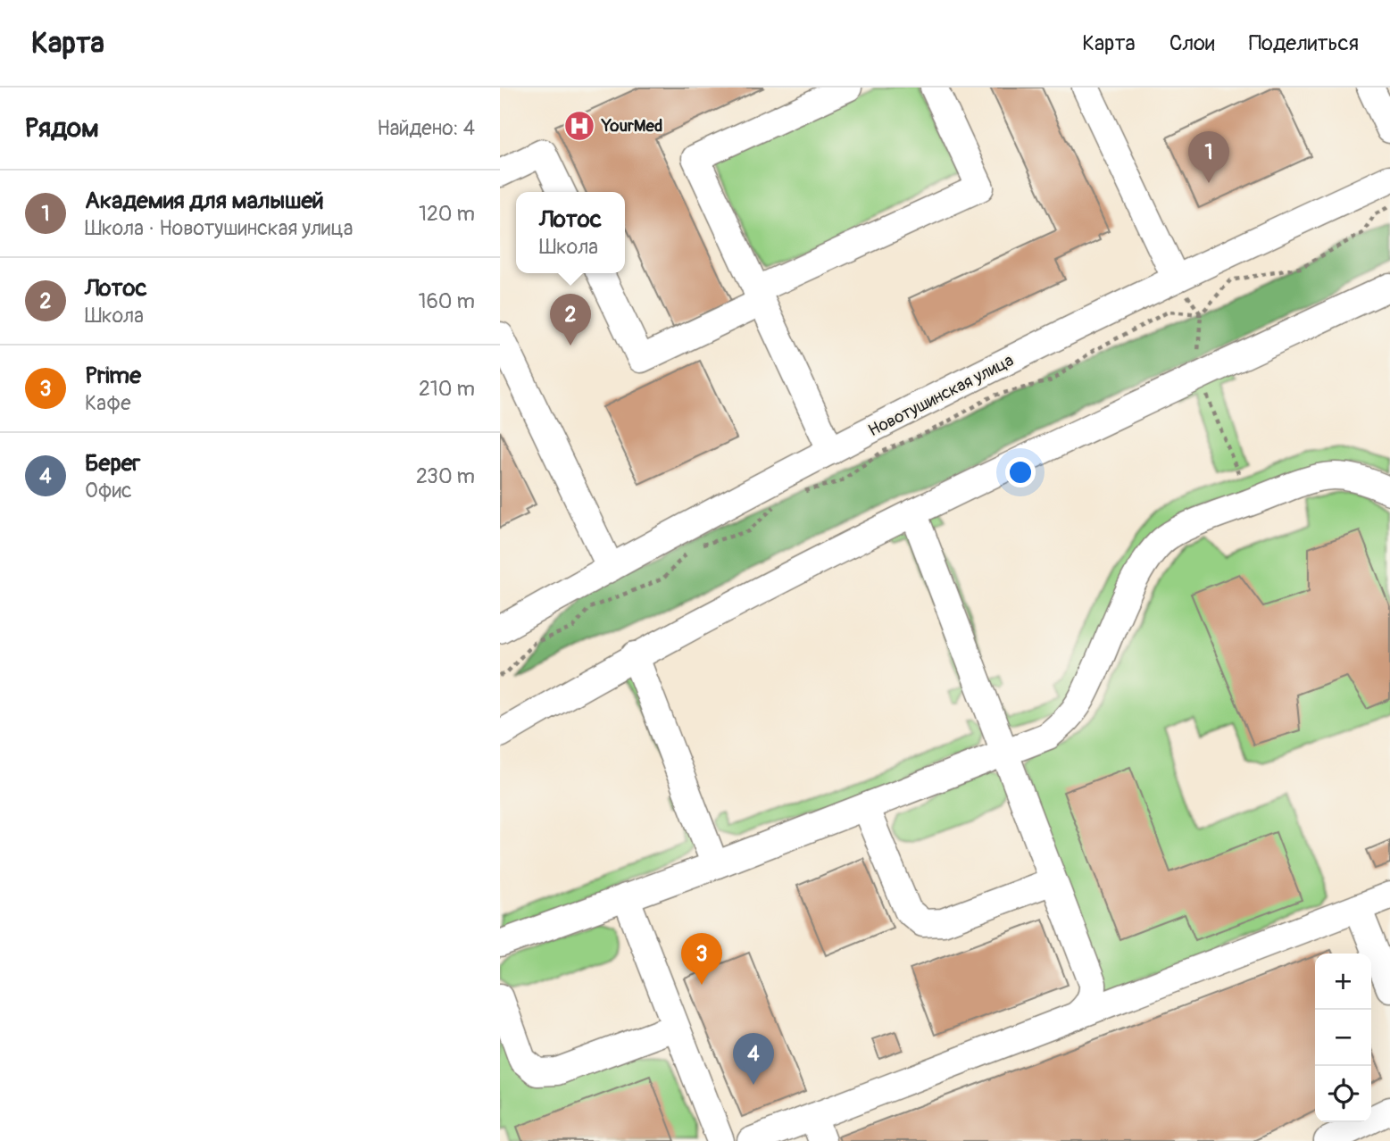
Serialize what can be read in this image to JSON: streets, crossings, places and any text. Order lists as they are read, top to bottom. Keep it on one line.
{"streets":{"street":["Новотушинская улица"]},"places":{"hospital":["YourMed"]},"page":{"header":"Карта","nav":["Карта","Слои","Поделиться"],"heading":["Рядом","Найдено: 4"],"pins":["1","2","3","4"],"list":[{"mark":"1","name":"Академия для малышей","note":"Школа · Новотушинская улица","value":"120 m"},{"mark":"2","name":"Лотос","note":"Школа","value":"160 m"},{"mark":"3","name":"Prime","note":"Кафе","value":"210 m"},{"mark":"4","name":"Берег","note":"Офис","value":"230 m"}],"popup":["Лотос","Школа"],"map_buttons":["+","−"]}}
